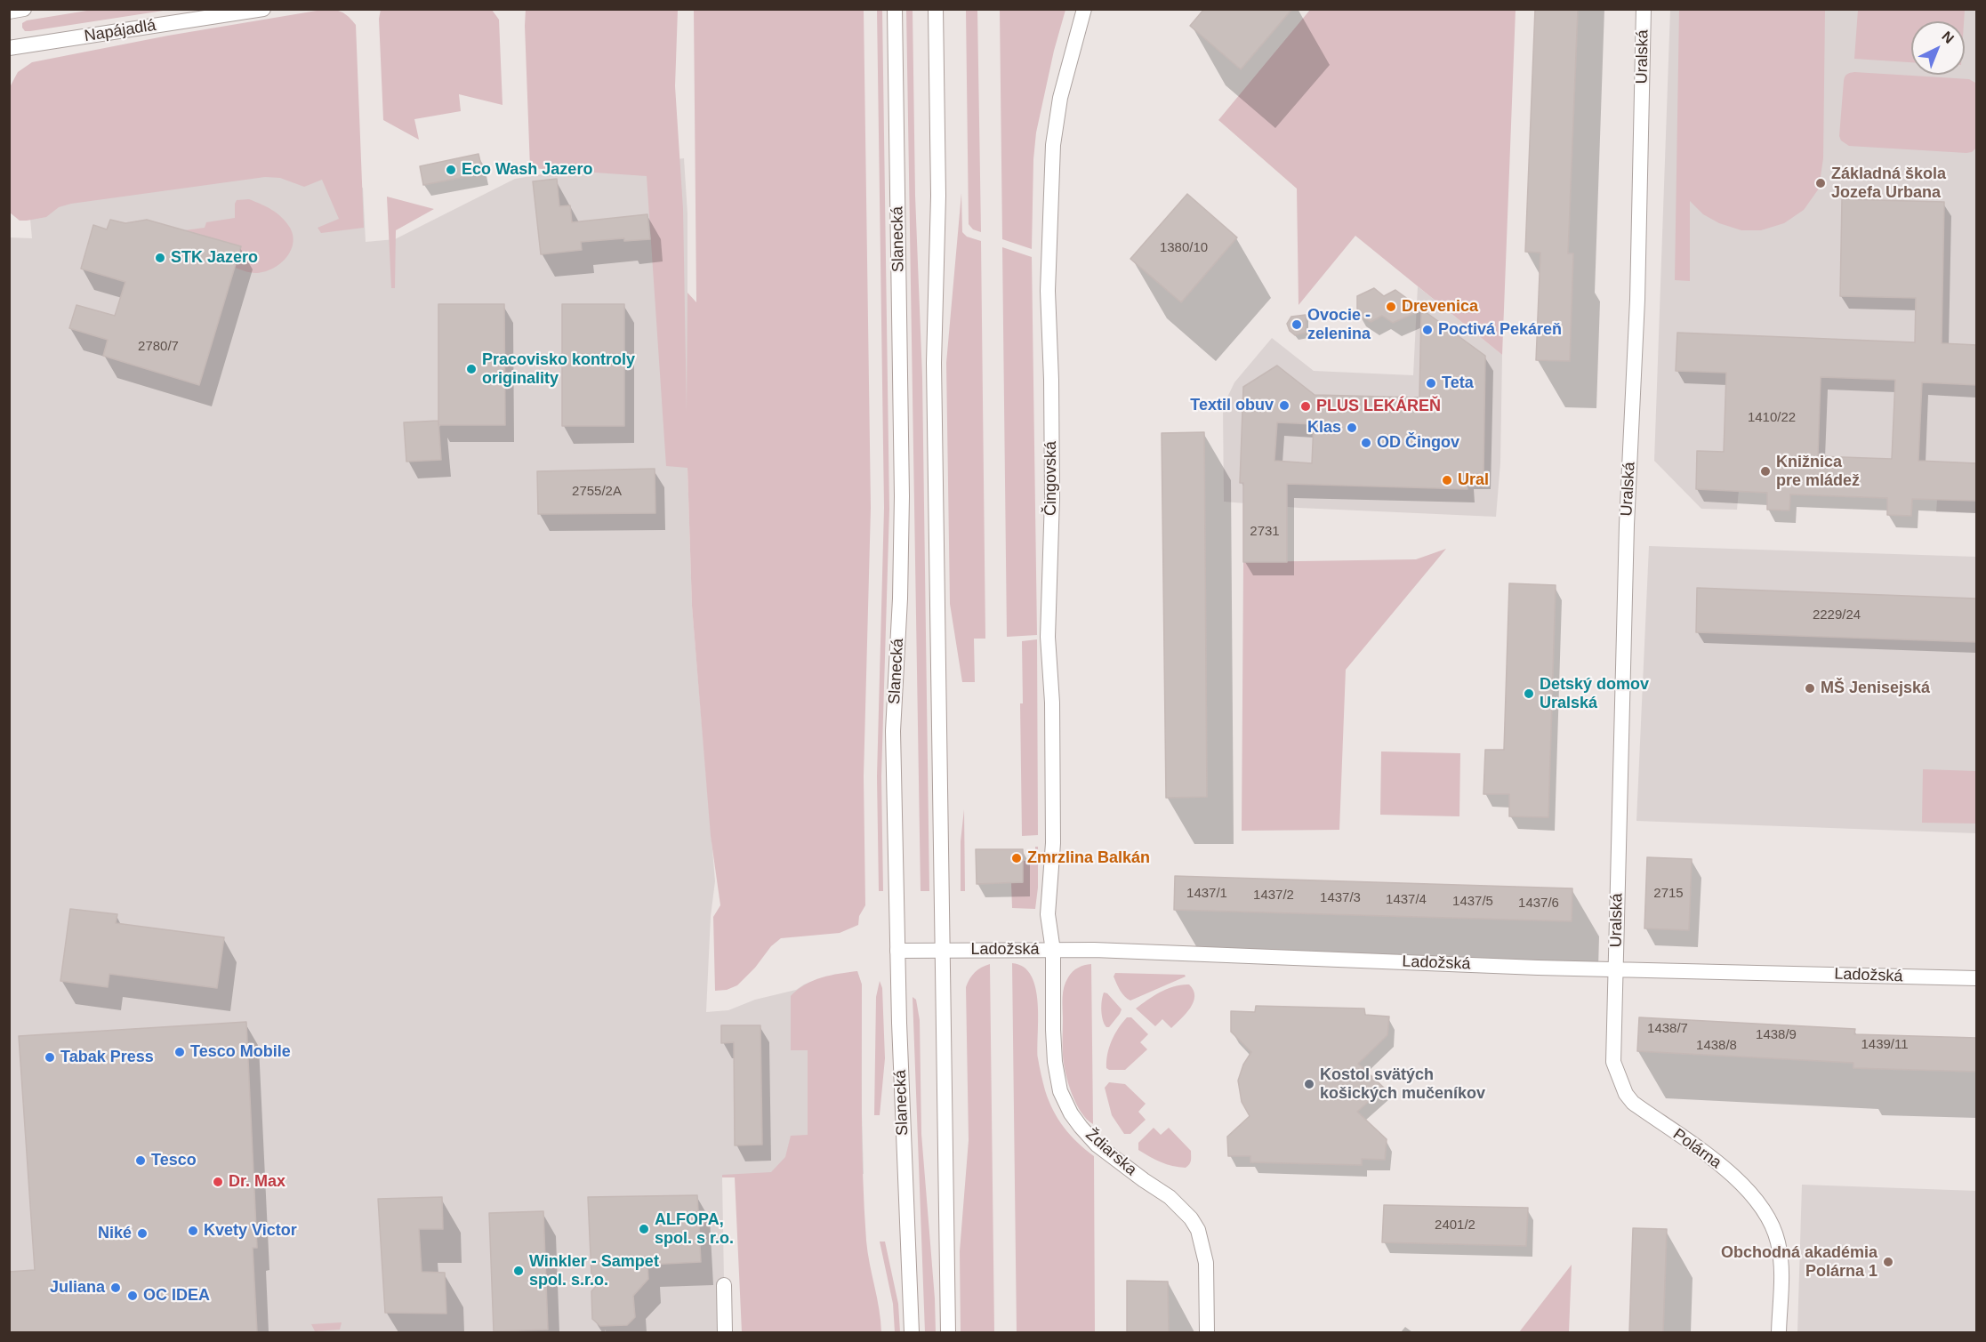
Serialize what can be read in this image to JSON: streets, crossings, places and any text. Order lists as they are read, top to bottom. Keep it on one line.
{"streets":{"street":["Napájadlá","Uralská","Slanecká","Čingovská","Ladožská","Polárna","Ždiarska"]},"crossings":[["Uralská","Ladožská"],["Uralská","Polárna"],["Slanecká","Ladožská"],["Čingovská","Ladožská"],["Čingovská","Ždiarska"],["Ladožská","Polárna"],["Ladožská","Ždiarska"]],"places":["Eco Wash Jazero","Základná škola Jozefa Urbana","STK Jazero","Drevenica","Ovocie - zelenina","Poctivá Pekáreň","Pracovisko kontroly originality","Teta","Textil obuv","PLUS LEKÁREŇ","Klas","OD Čingov","Knižnica pre mládež","Ural","MŠ Jenisejská","Detský domov Uralská","Zmrzlina Balkán","Tesco Mobile","Tabak Press","Kostol svätých košických mučeníkov","Tesco","Dr. Max","ALFOPA, spol. s r.o.","Kvety Victor","Niké","Obchodná akadémia Polárna 1","Winkler - Sampet spol. s.r.o.","Juliana","OC IDEA"],"house_numbers":["1380/10","2780/7","1410/22","2755/2A","2731","2229/24","1437/1","2715","1437/2","1437/3","1437/4","1437/5","1437/6","1438/7","1438/9","1439/11","1438/8","2401/2"],"north":"top right"}
